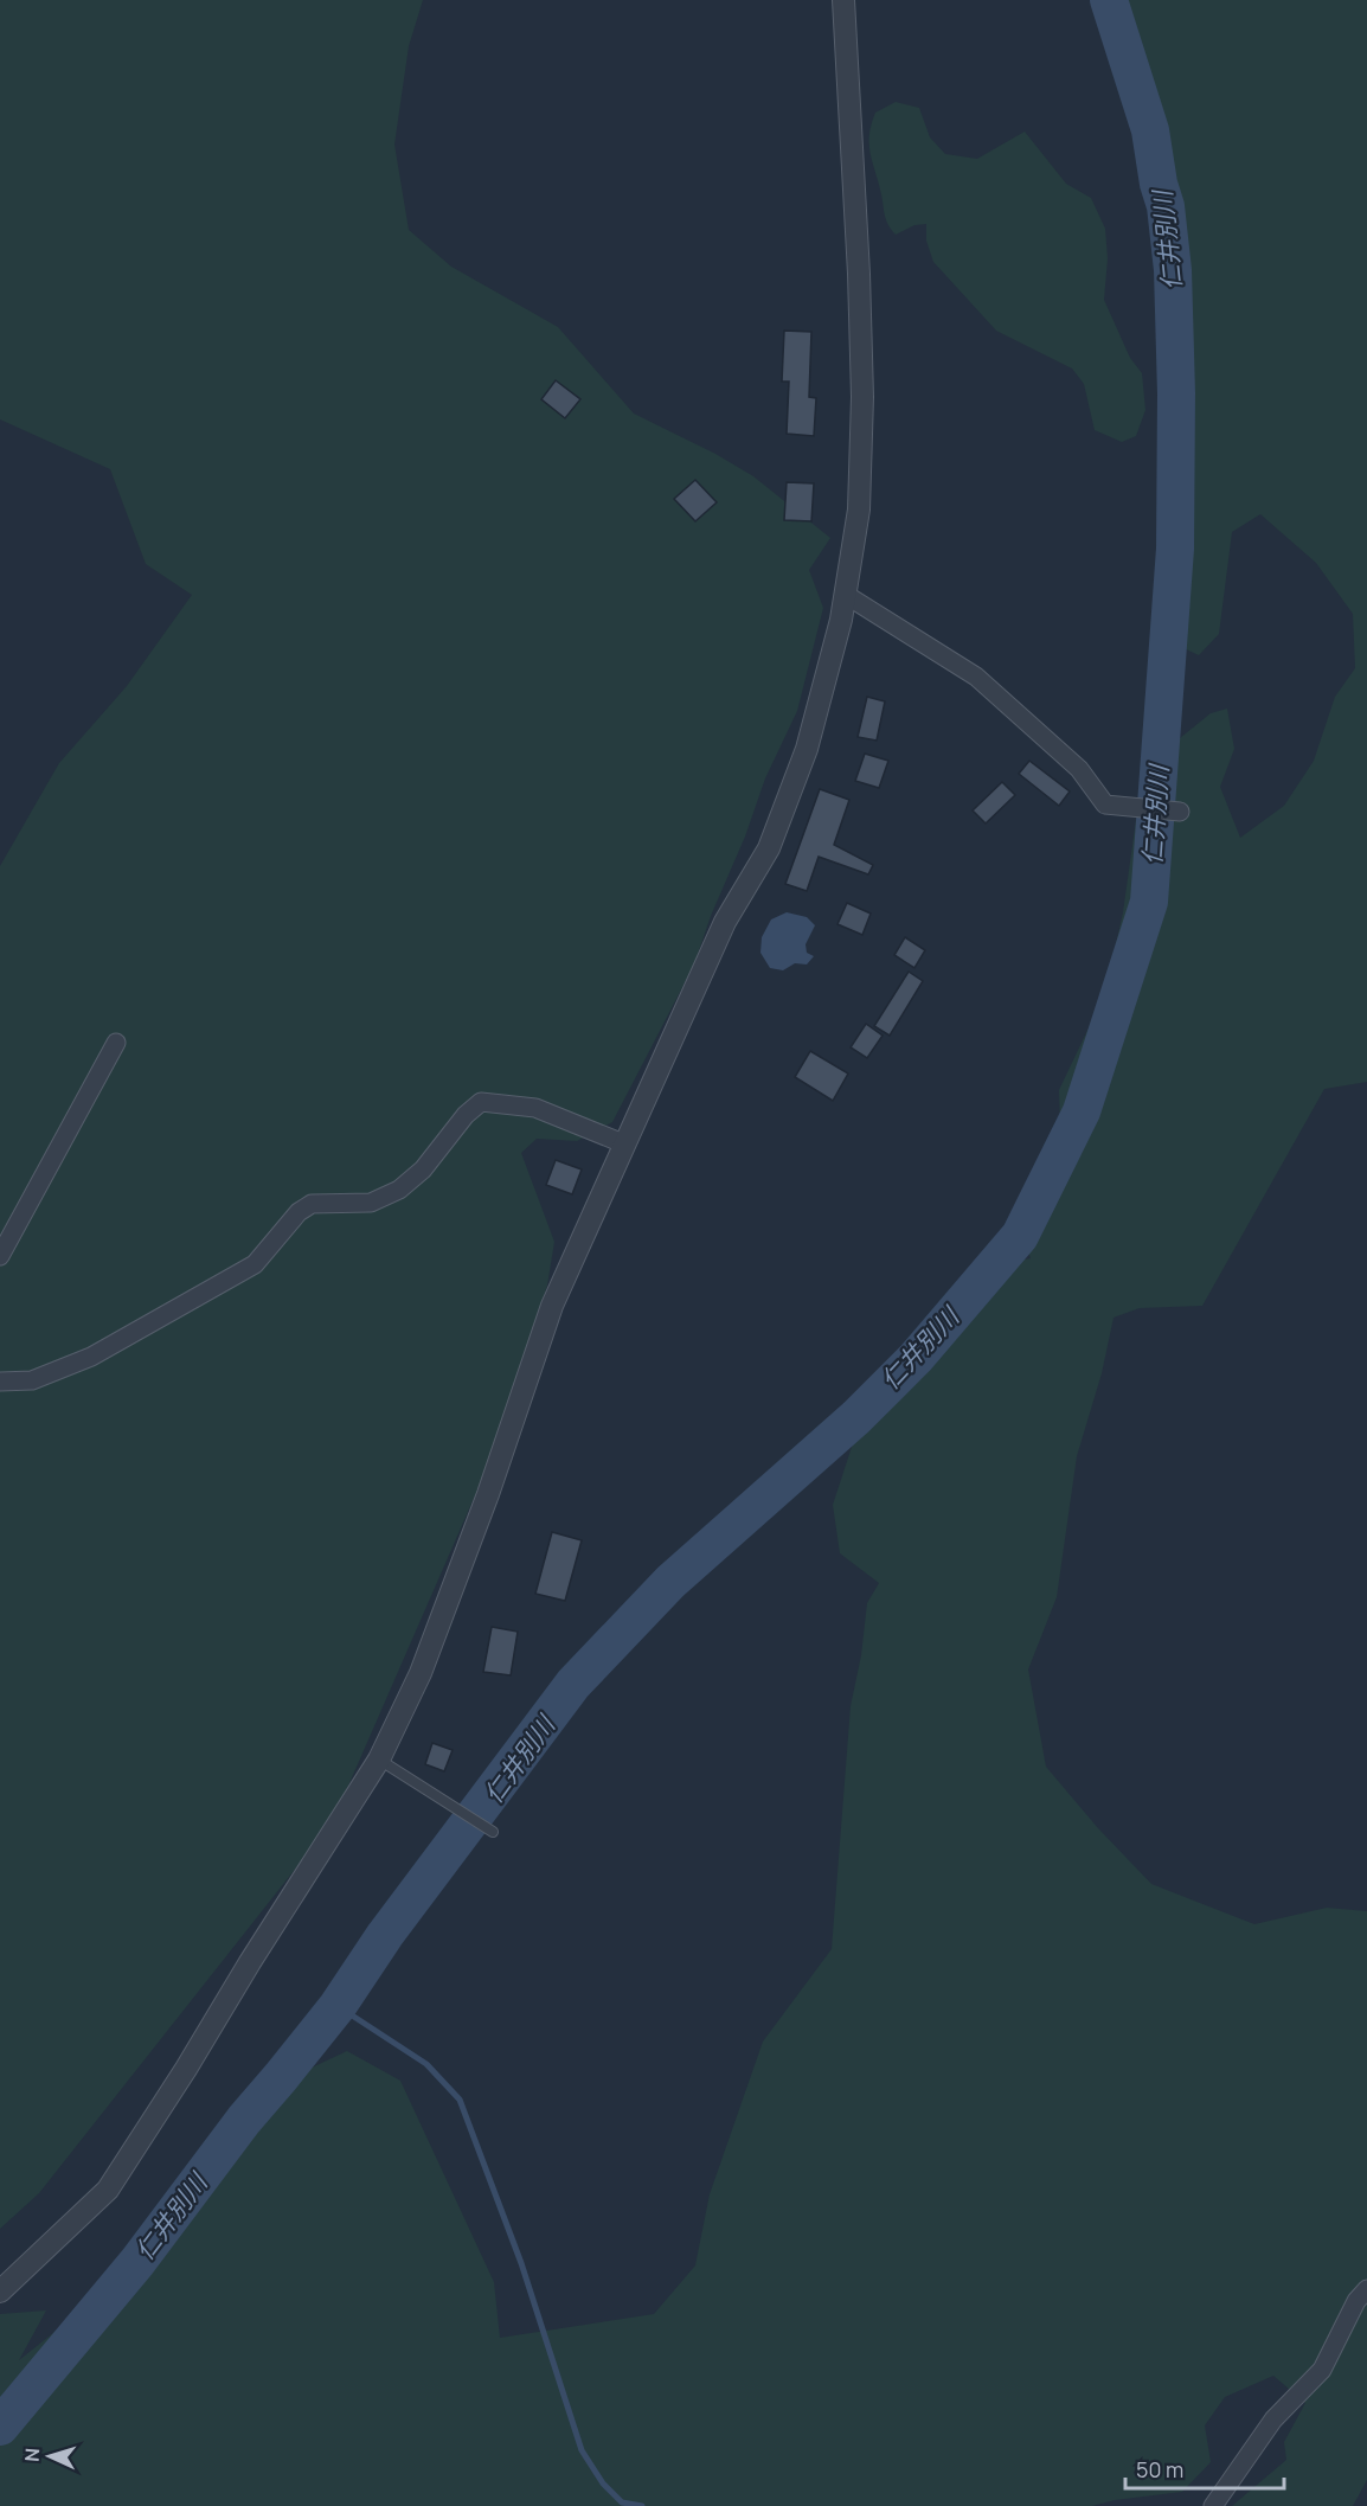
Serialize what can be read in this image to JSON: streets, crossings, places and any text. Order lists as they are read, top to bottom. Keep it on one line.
{"water":["仁井別川"],"scale_bar":"50 m","north":"left"}
